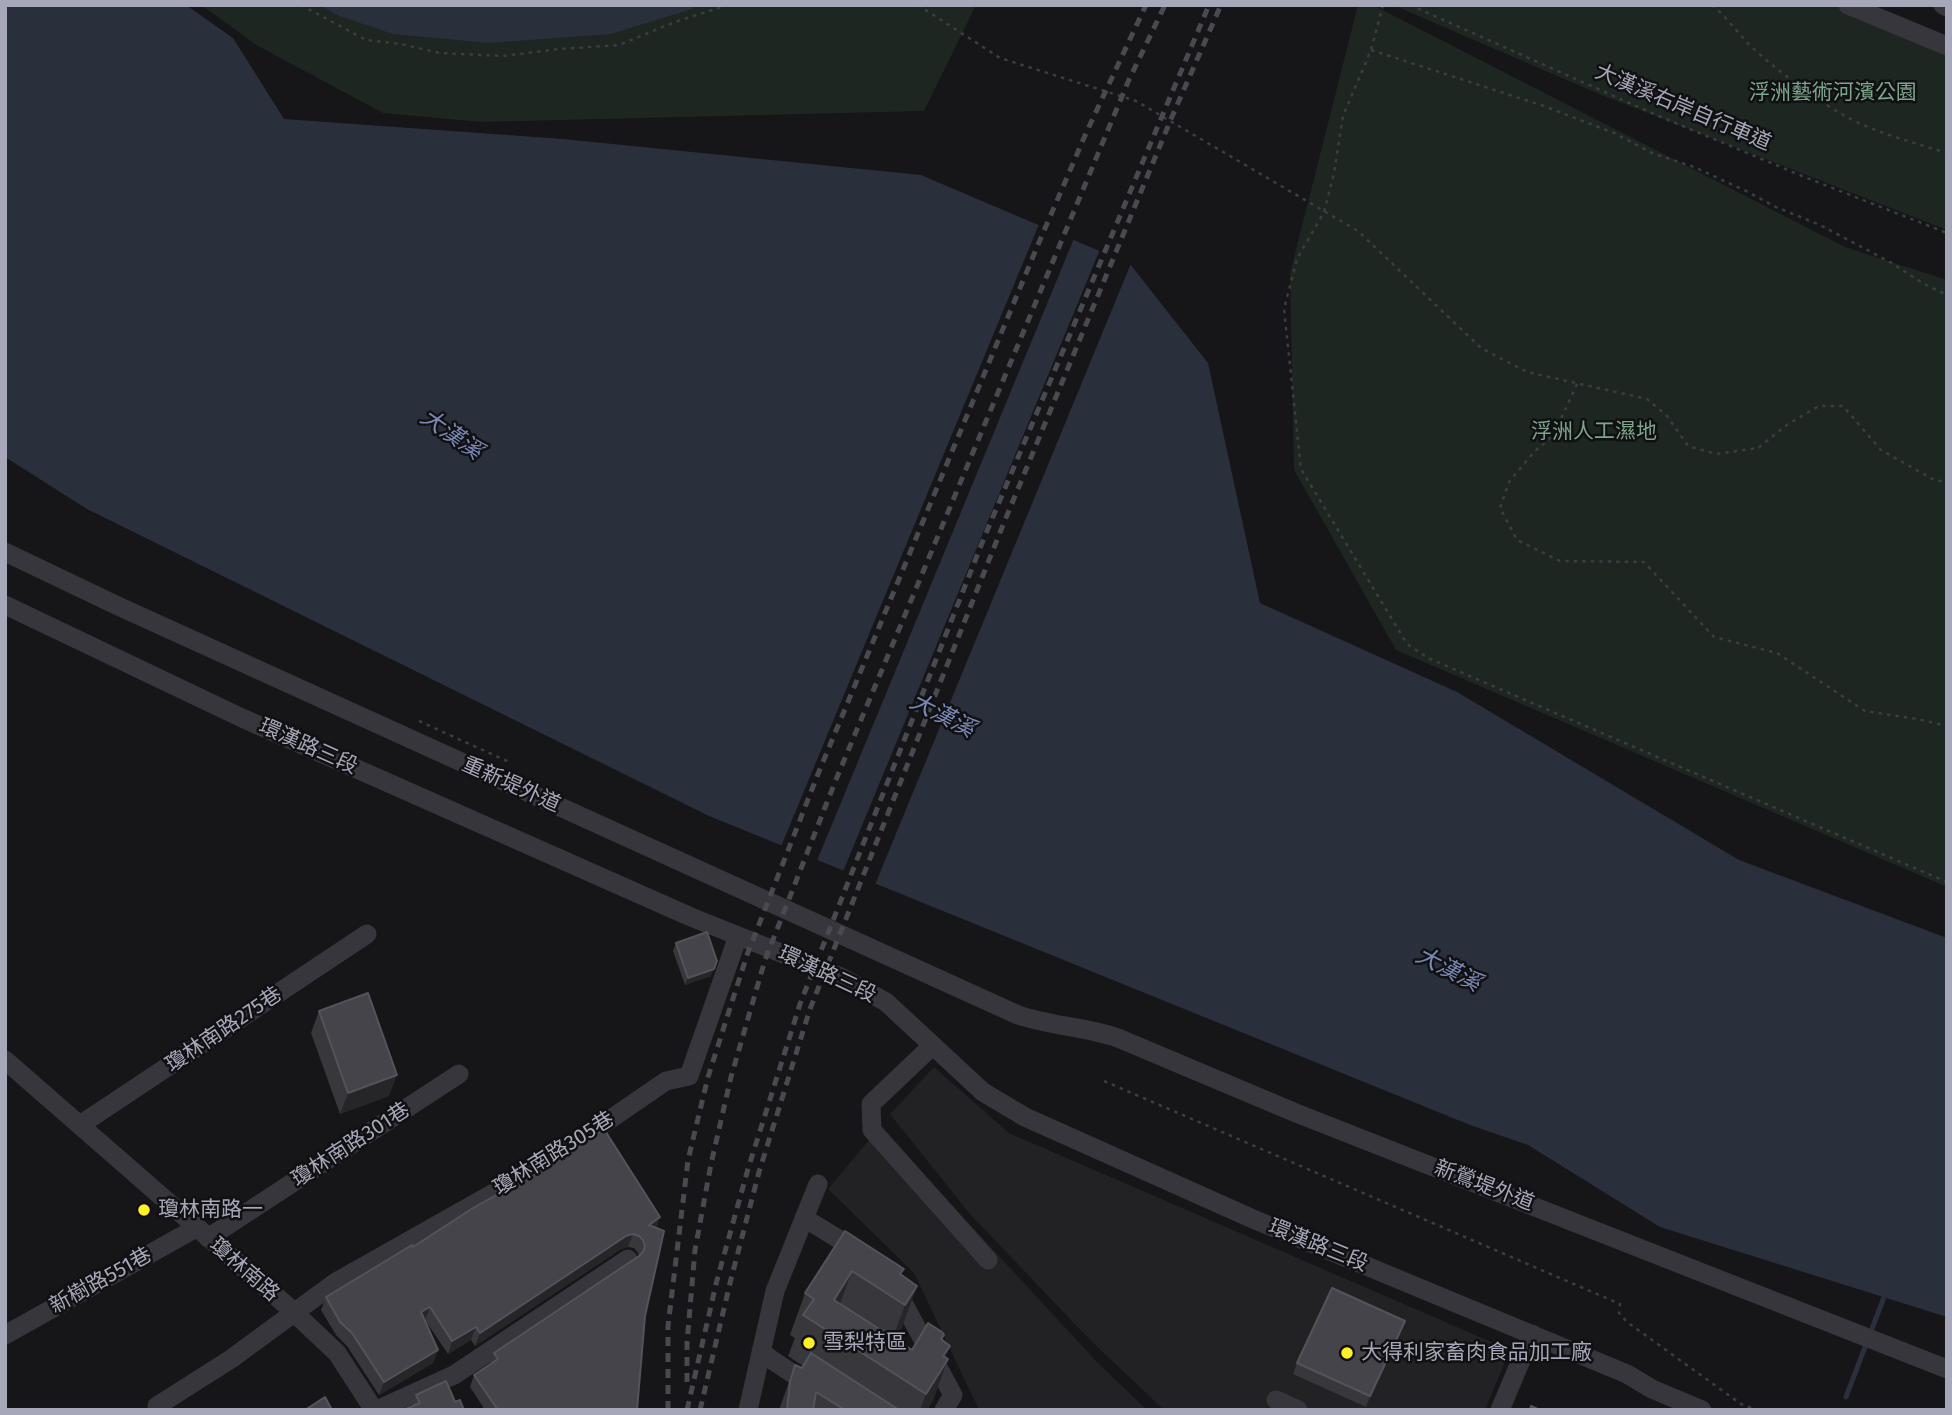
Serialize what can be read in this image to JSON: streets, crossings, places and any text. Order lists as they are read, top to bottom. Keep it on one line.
{"streets":{"street":["環漢路三段","重新堤外道","瓊林南路275巷","瓊林南路301巷","瓊林南路305巷","新鶯堤外道","瓊林南路","新樹路551巷"],"path":["大漢溪右岸自行車道"]},"crossings":[["環漢路三段","瓊林南路305巷"],["重新堤外道","新鶯堤外道"],["瓊林南路275巷","瓊林南路"],["瓊林南路301巷","瓊林南路"],["瓊林南路301巷","新樹路551巷"],["瓊林南路305巷","瓊林南路"],["瓊林南路","新樹路551巷"]],"water":["大漢溪"],"parks":["浮洲藝術河濱公園","浮洲人工濕地"],"places":["瓊林南路一","雪梨特區","大得利家畜肉食品加工廠"]}
